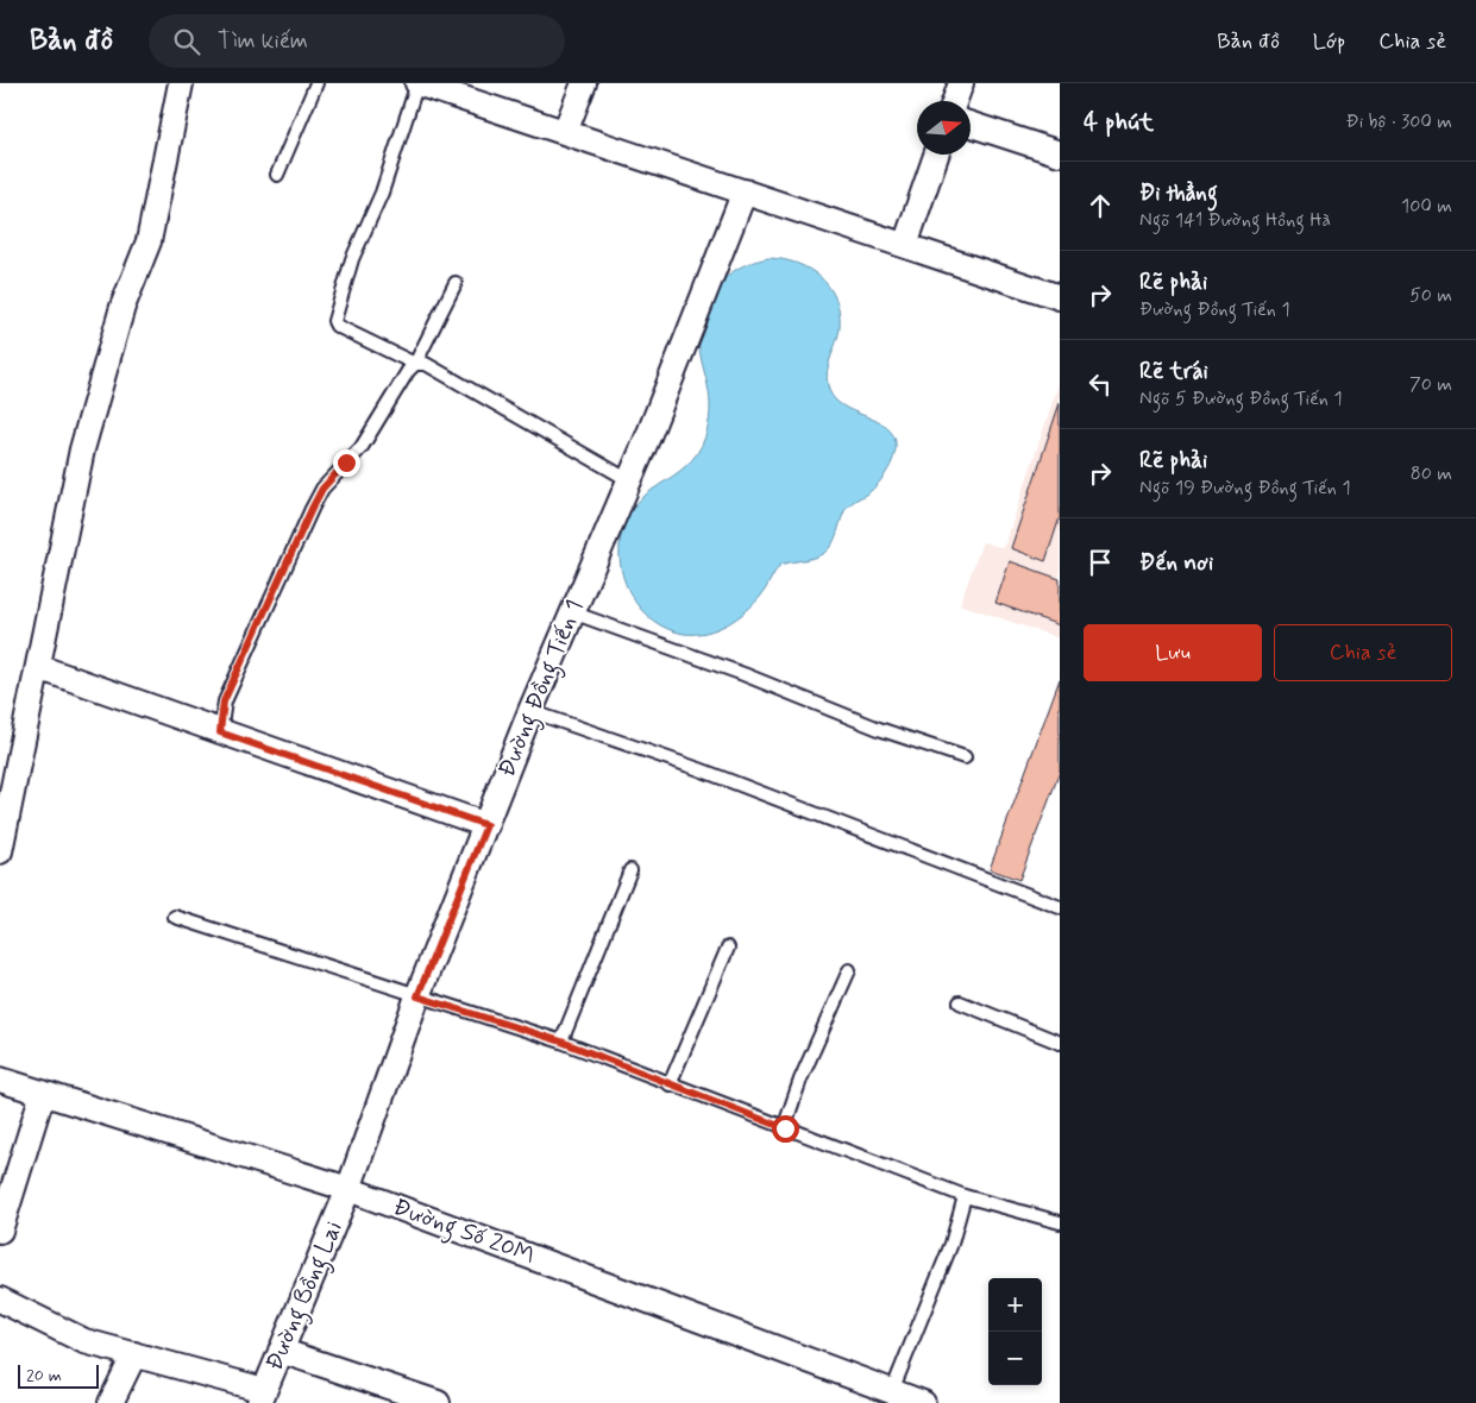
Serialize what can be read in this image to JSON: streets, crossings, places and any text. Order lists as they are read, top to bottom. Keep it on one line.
{"streets":{"street":["Đường Đồng Tiến 1","Đường Số 20M","Đường Bồng Lai"]},"crossings":[["Đường Đồng Tiến 1","Đường Số 20M"],["Đường Đồng Tiến 1","Đường Bồng Lai"],["Đường Số 20M","Đường Bồng Lai"]],"scale_bar":"20 m","north":"right","page":{"header":"Bản đồ","search":"Tìm kiếm","nav":["Bản đồ","Lớp","Chia sẻ"],"heading":["4 phút","Đi bộ · 300 m"],"list":[["Đi thẳng","Ngõ 141 Đường Hồng Hà","100 m"],["Rẽ phải","Đường Đồng Tiến 1","50 m"],["Rẽ trái","Ngõ 5 Đường Đồng Tiến 1","70 m"],["Rẽ phải","Ngõ 19 Đường Đồng Tiến 1","80 m"],"Đến nơi"],"buttons":["Lưu","Chia sẻ"],"map_buttons":["+","−"],"scale":"20 m"}}
